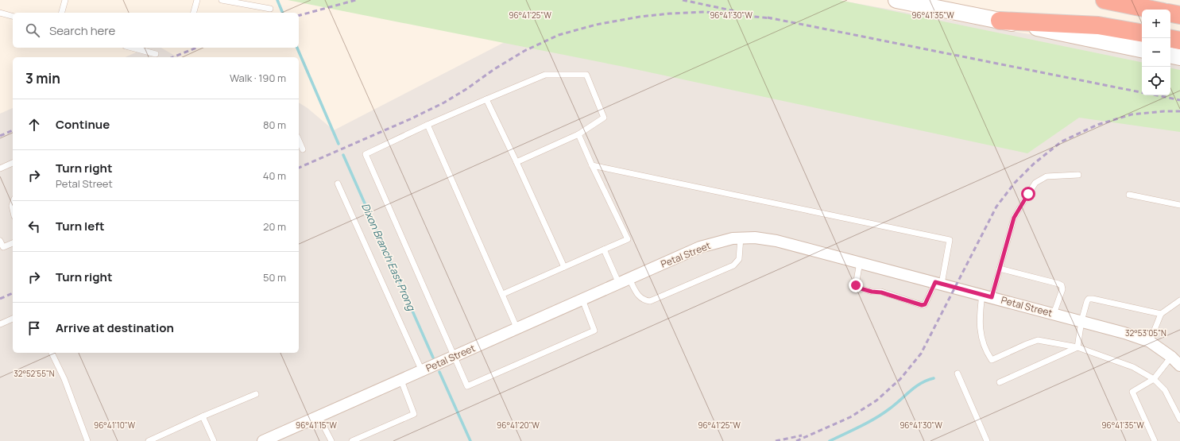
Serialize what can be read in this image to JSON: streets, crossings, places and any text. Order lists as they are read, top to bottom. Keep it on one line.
{"streets":{"street":["Petal Street"]},"water":["Dixon Branch East Prong"],"page":{"map_buttons":["+","−"],"search":"Search here","heading":["3 min","Walk · 190 m"],"list":[["Continue","80 m"],["Turn right","Petal Street","40 m"],["Turn left","20 m"],["Turn right","50 m"],"Arrive at destination"]},"coordinates":["96°41'25\"W","96°41'30\"W","96°41'35\"W","32°53'05\"N","32°52'55\"N","96°41'10\"W","96°41'15\"W","96°41'20\"W"]}
